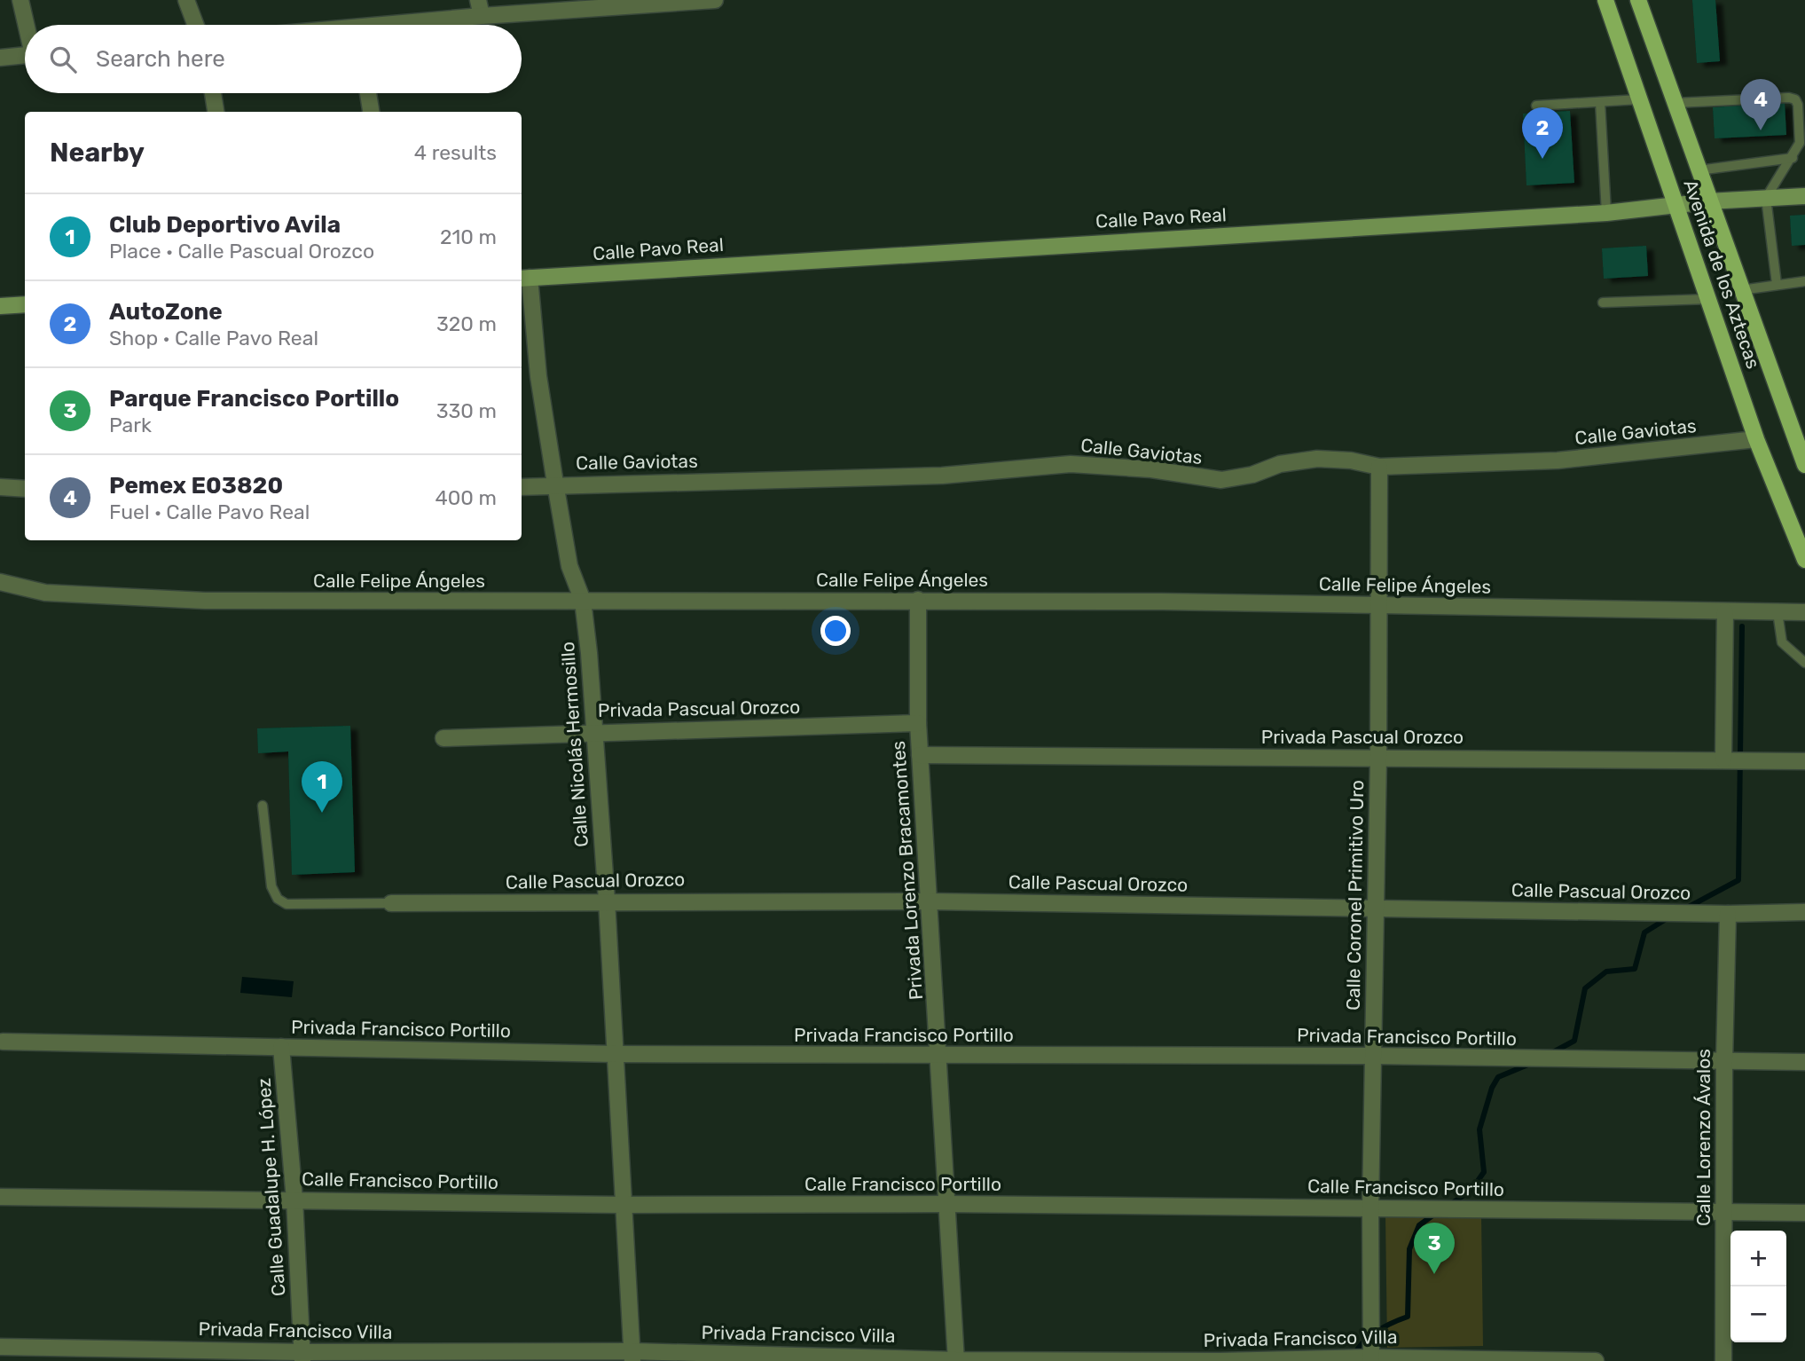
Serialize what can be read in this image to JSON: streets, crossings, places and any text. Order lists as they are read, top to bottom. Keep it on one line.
{"streets":{"main road":["Avenida de los Aztecas"],"street":["Calle Pavo Real","Calle Gaviotas","Calle Felipe Ángeles","Privada Pascual Orozco","Calle Nicolás Hermosillo","Privada Lorenzo Bracamontes","Calle Pascual Orozco","Calle Coronel Primitivo Uro","Privada Francisco Portillo","Calle Lorenzo Ávalos","Calle Francisco Portillo","Calle Guadalupe H. López","Privada Francisco Villa"]},"crossings":[["Calle Pavo Real","Avenida de los Aztecas"],["Calle Pavo Real","Calle Nicolás Hermosillo"],["Avenida de los Aztecas","Calle Gaviotas"],["Calle Gaviotas","Calle Nicolás Hermosillo"],["Calle Gaviotas","Calle Coronel Primitivo Uro"],["Calle Felipe Ángeles","Calle Nicolás Hermosillo"],["Calle Felipe Ángeles","Privada Lorenzo Bracamontes"],["Calle Felipe Ángeles","Calle Coronel Primitivo Uro"],["Privada Pascual Orozco","Calle Nicolás Hermosillo"],["Privada Pascual Orozco","Privada Lorenzo Bracamontes"],["Privada Pascual Orozco","Calle Coronel Primitivo Uro"],["Calle Nicolás Hermosillo","Calle Pascual Orozco"],["Calle Nicolás Hermosillo","Privada Francisco Portillo"],["Calle Nicolás Hermosillo","Calle Francisco Portillo"],["Calle Nicolás Hermosillo","Privada Francisco Villa"],["Privada Lorenzo Bracamontes","Calle Pascual Orozco"],["Privada Lorenzo Bracamontes","Privada Francisco Portillo"],["Privada Lorenzo Bracamontes","Calle Francisco Portillo"],["Privada Lorenzo Bracamontes","Privada Francisco Villa"],["Calle Pascual Orozco","Calle Coronel Primitivo Uro"],["Calle Pascual Orozco","Calle Lorenzo Ávalos"],["Calle Coronel Primitivo Uro","Privada Francisco Portillo"],["Calle Coronel Primitivo Uro","Calle Francisco Portillo"],["Calle Coronel Primitivo Uro","Privada Francisco Villa"],["Privada Francisco Portillo","Calle Lorenzo Ávalos"],["Privada Francisco Portillo","Calle Guadalupe H. López"],["Calle Lorenzo Ávalos","Calle Francisco Portillo"],["Calle Francisco Portillo","Calle Guadalupe H. López"],["Calle Guadalupe H. López","Privada Francisco Villa"]],"page":{"search":"Search here","pins":["4","2","1","3"],"heading":["Nearby","4 results"],"list":[{"mark":"1","name":"Club Deportivo Avila","note":"Place · Calle Pascual Orozco","value":"210 m"},{"mark":"2","name":"AutoZone","note":"Shop · Calle Pavo Real","value":"320 m"},{"mark":"3","name":"Parque Francisco Portillo","note":"Park","value":"330 m"},{"mark":"4","name":"Pemex E03820","note":"Fuel · Calle Pavo Real","value":"400 m"}],"map_buttons":["+","−"]}}
